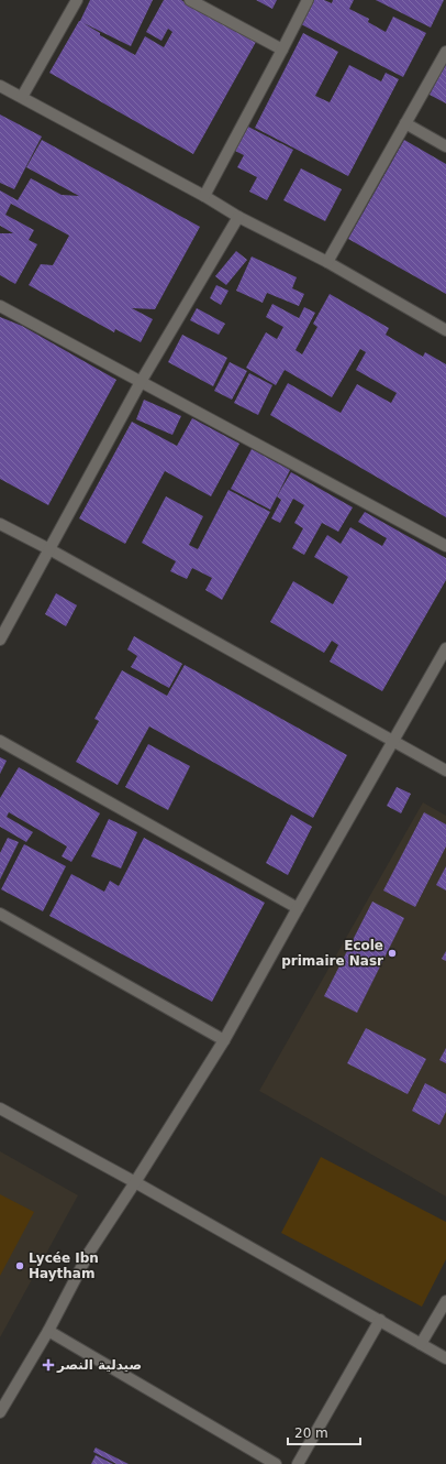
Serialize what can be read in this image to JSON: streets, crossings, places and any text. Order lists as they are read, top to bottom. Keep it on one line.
{"places":{"other":["Ecole primaire Nasr","Lycée Ibn Haytham"],"health":["صيدلية النصر"]},"scale_bar":"20 m"}
